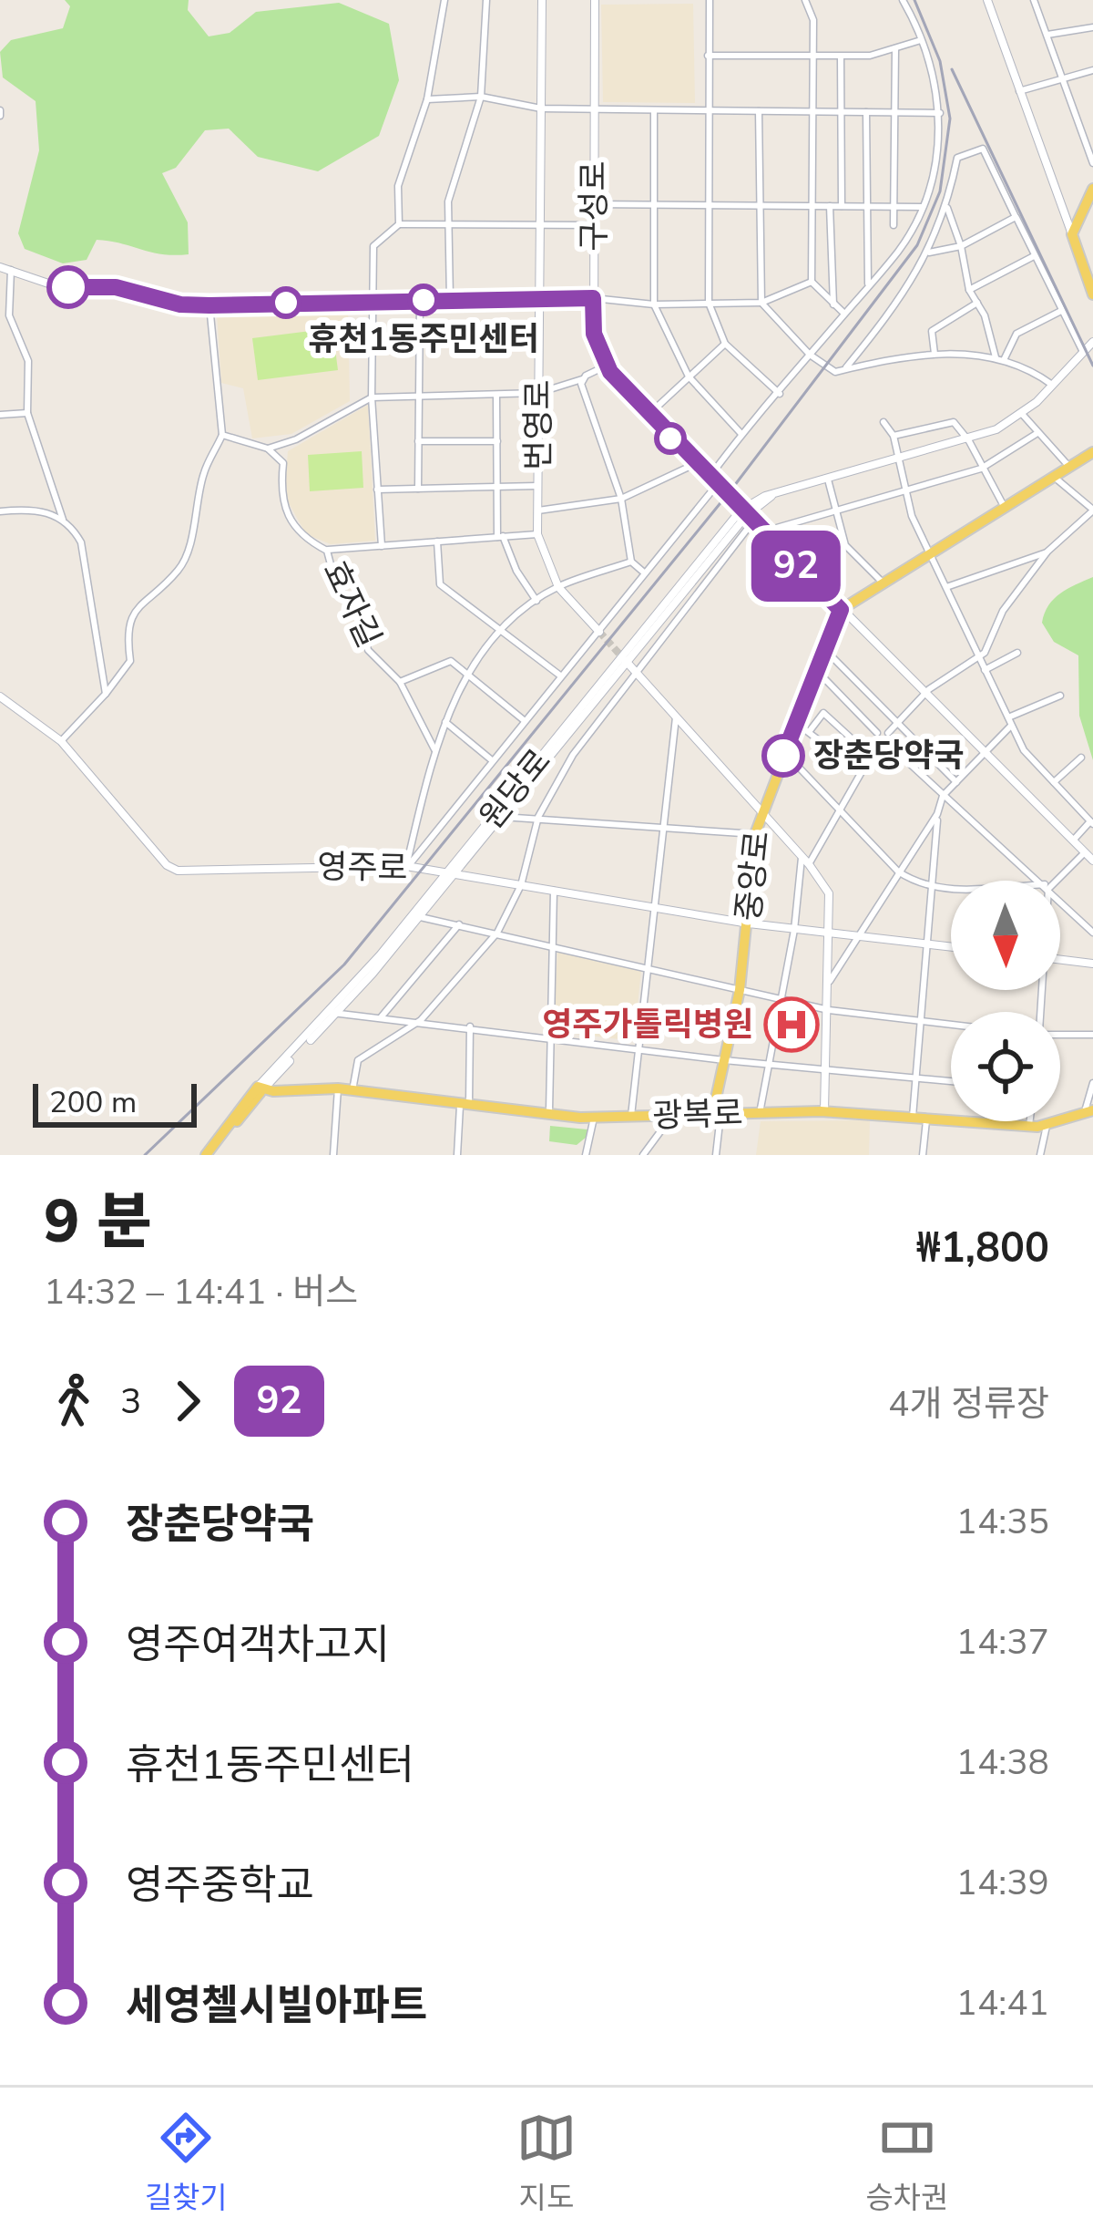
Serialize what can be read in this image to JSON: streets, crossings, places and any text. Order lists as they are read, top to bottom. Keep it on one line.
{"streets":{"main road":["구성로","번영로","원당로","영주로","중앙로","광복로"],"street":["효자길"]},"crossings":[["구성로","원당로"],["구성로","중앙로"],["원당로","영주로"],["원당로","광복로"],["영주로","중앙로"],["중앙로","광복로"]],"places":{"other":["휴천1동주민센터","장춘당약국"],"hospital":["영주가톨릭병원"]},"lines":["bus line 92"],"scale_bar":"200 m","north":"bottom","page":{"on_map":"92","scale":"200 m","heading":["9 분","14:32 – 14:41 · 버스","₩1,800"],"legs":["3","92","4개 정류장"],"list":[{"name":"장춘당약국","value":"14:35"},{"name":"영주여객차고지","value":"14:37"},{"name":"휴천1동주민센터","value":"14:38"},{"name":"영주중학교","value":"14:39"},{"name":"세영첼시빌아파트","value":"14:41"}],"tabs":["길찾기","지도","승차권"]}}
